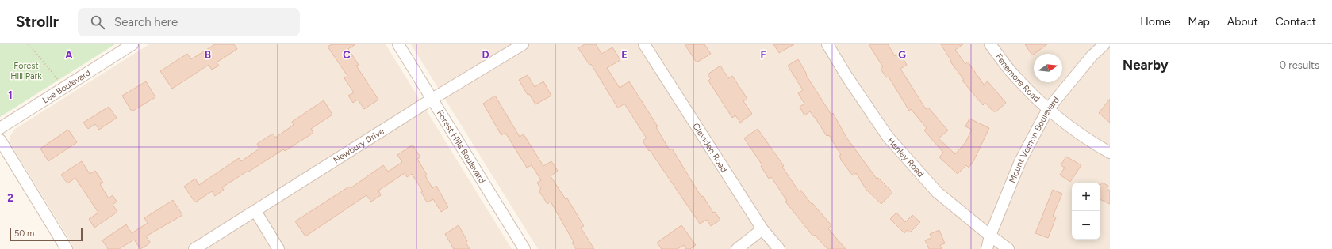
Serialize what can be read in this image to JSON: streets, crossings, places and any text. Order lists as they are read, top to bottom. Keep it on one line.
{"streets":{"street":["Fenemore Road","Lee Boulevard","Mount Vernon Boulevard","Newbury Drive","Forest Hills Boulevard","Cleviden Road","Henley Road"]},"crossings":[["Fenemore Road","Mount Vernon Boulevard"],["Mount Vernon Boulevard","Henley Road"],["Newbury Drive","Forest Hills Boulevard"]],"parks":["Forest Hill Park"],"scale_bar":"50 m","north":"right","page":{"header":"Strollr","search":"Search here","nav":["Home","Map","About","Contact"],"heading":["Nearby","0 results"],"map_buttons":["+","−"],"scale":"50 m"},"grid":{"columns":["A","B","C","D","E","F","G"],"rows":["1","2"]}}
